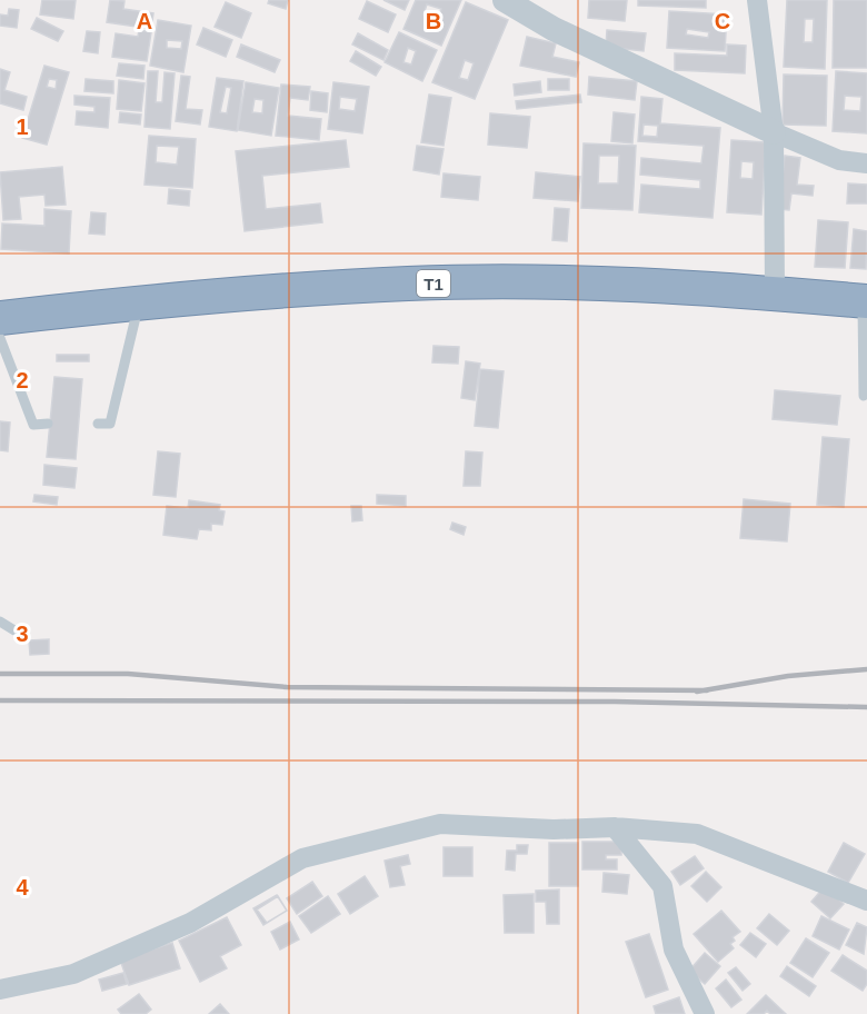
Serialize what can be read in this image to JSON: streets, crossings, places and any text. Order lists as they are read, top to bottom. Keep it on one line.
{"streets":{"highway":["T1"]},"grid":{"columns":["A","B","C"],"rows":["1","2","3","4"]}}
